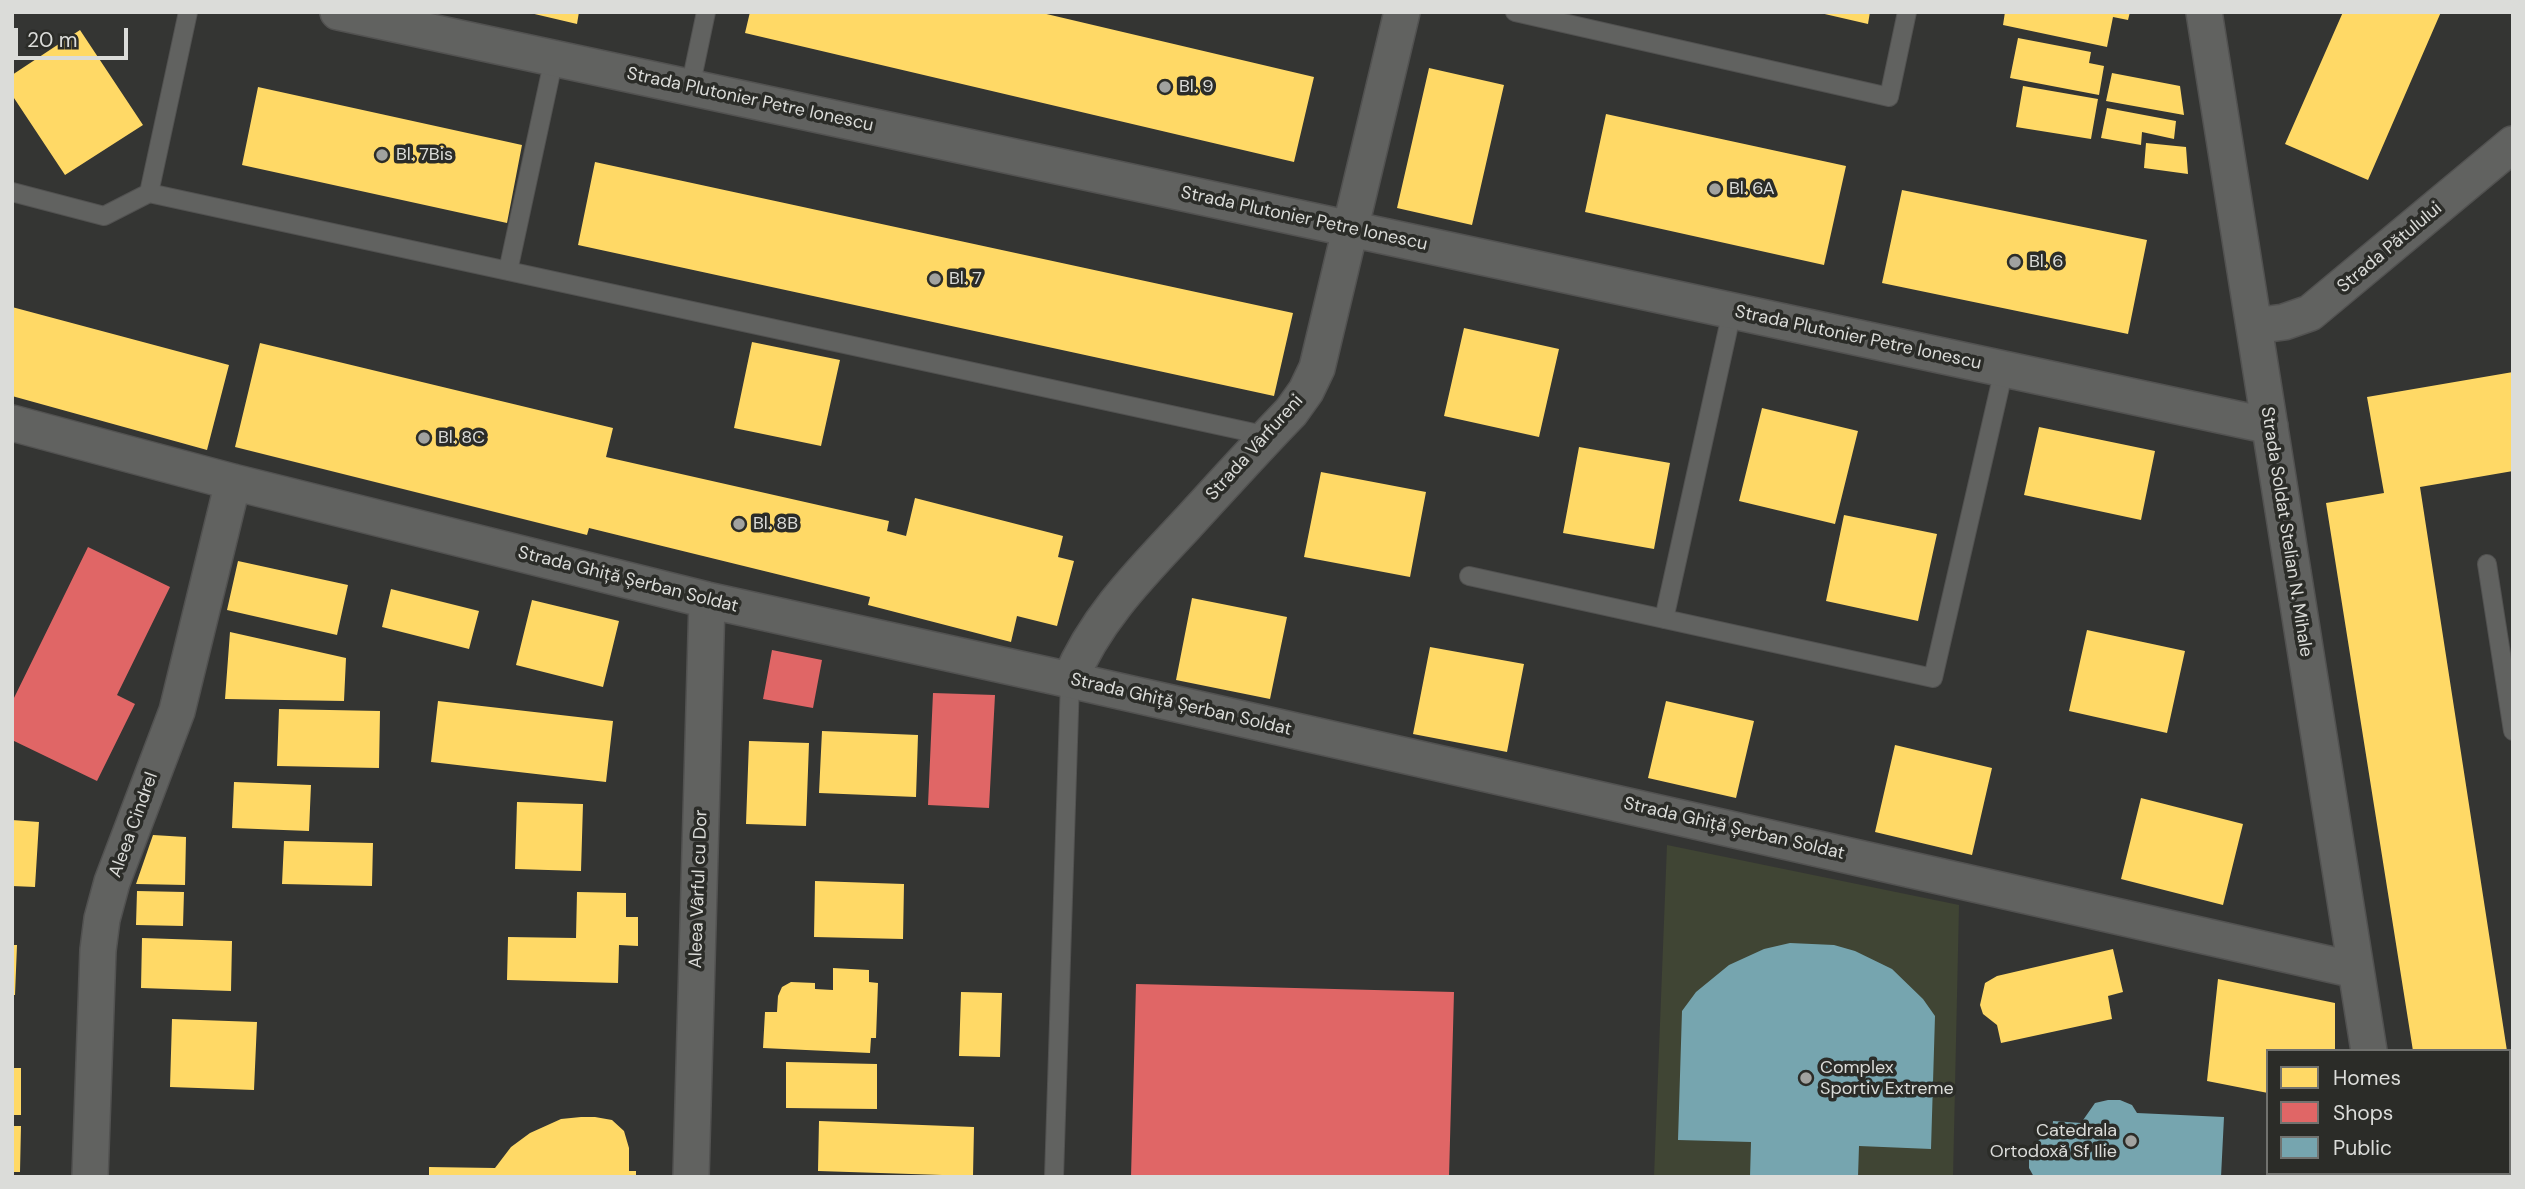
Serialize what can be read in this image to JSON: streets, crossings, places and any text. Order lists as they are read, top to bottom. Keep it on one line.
{"streets":{"street":["Strada Plutonier Petre Ionescu","Strada Pătulului","Strada Vârfureni","Strada Soldat Stelian N. Mihale","Strada Ghiță Șerban Soldat","Aleea Cindrel","Aleea Vârful cu Dor"]},"crossings":[["Strada Plutonier Petre Ionescu","Strada Vârfureni"],["Strada Plutonier Petre Ionescu","Strada Soldat Stelian N. Mihale"],["Strada Pătulului","Strada Soldat Stelian N. Mihale"],["Strada Vârfureni","Strada Ghiță Șerban Soldat"],["Strada Soldat Stelian N. Mihale","Strada Ghiță Șerban Soldat"],["Strada Ghiță Șerban Soldat","Aleea Cindrel"],["Strada Ghiță Șerban Soldat","Aleea Vârful cu Dor"]],"places":["Bl. 9","Bl. 7Bis","Bl. 6A","Bl. 6","Bl. 7","Bl. 8C","Bl. 8B","Complex Sportiv Extreme","Catedrala Ortodoxă Sf Ilie"],"legend":["Homes","Shops","Public"],"scale_bar":"20 m"}
